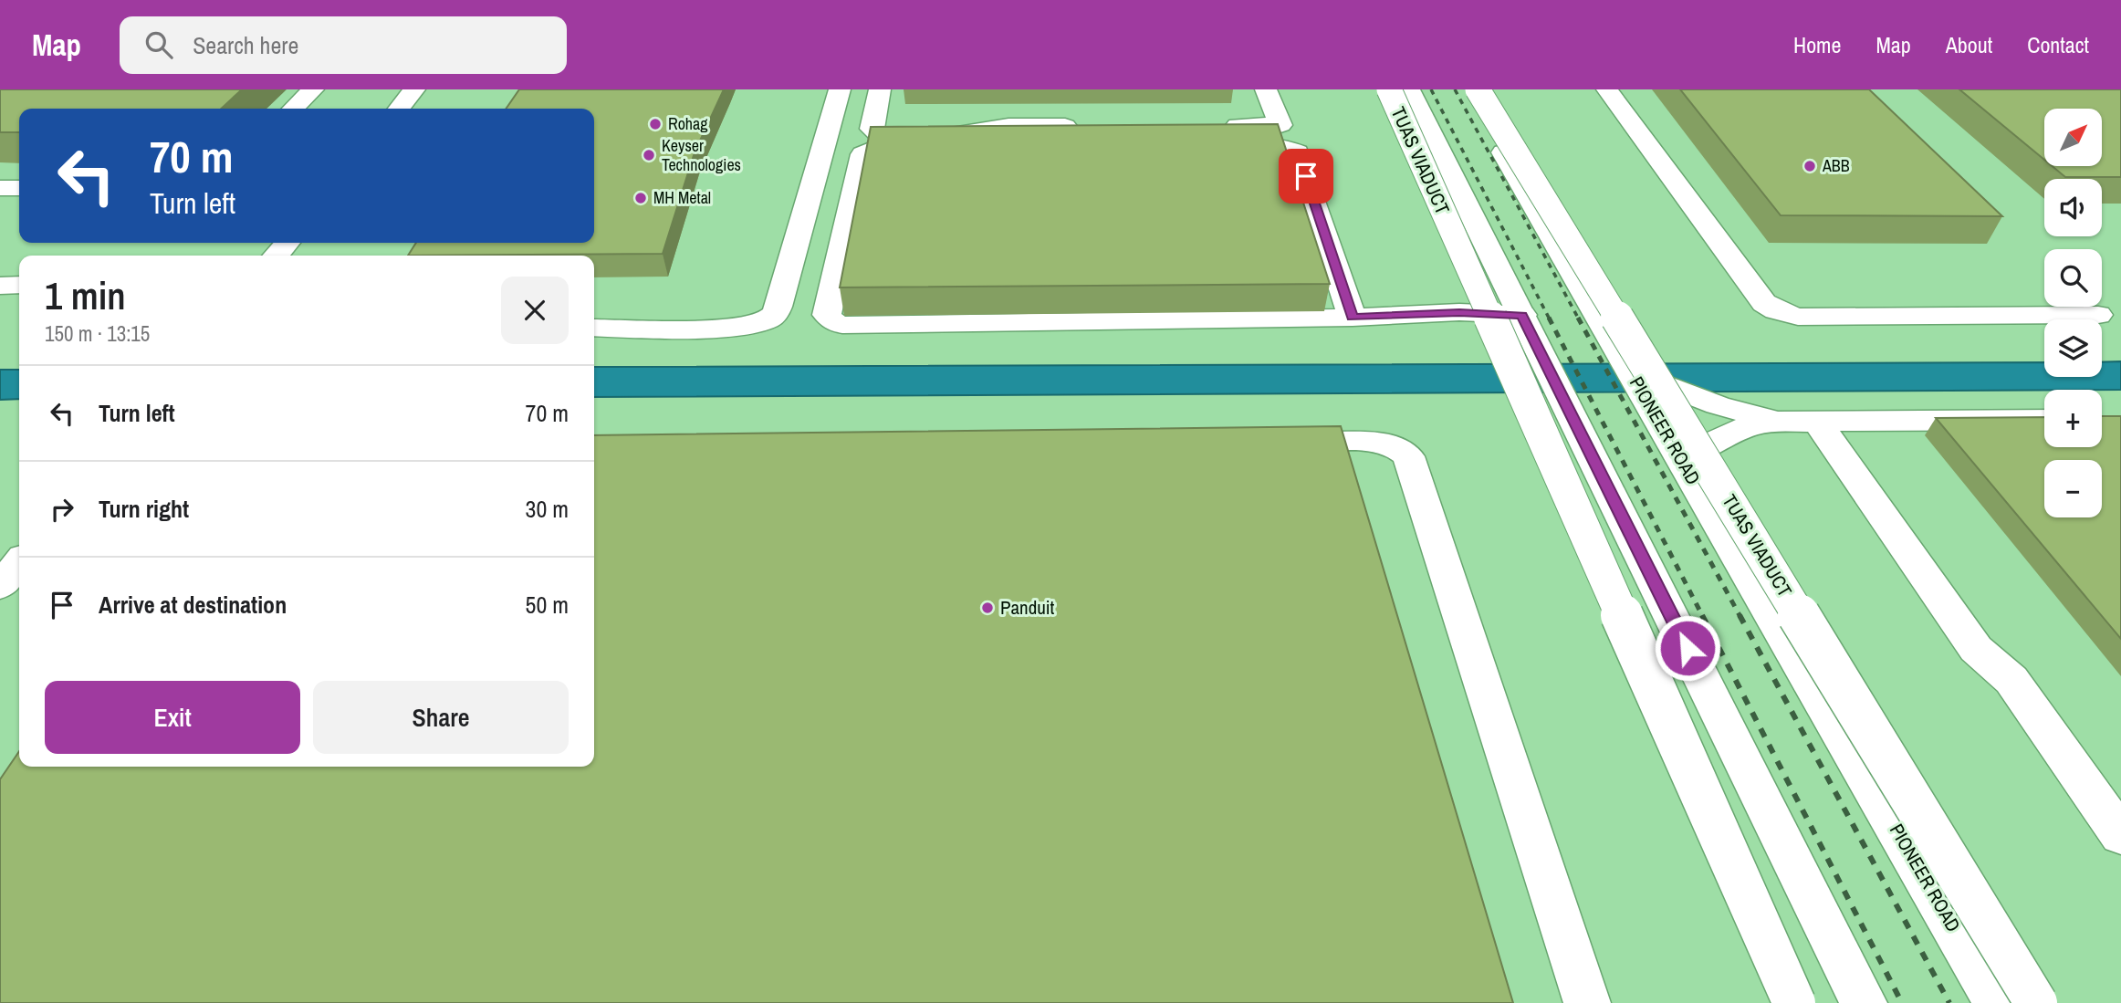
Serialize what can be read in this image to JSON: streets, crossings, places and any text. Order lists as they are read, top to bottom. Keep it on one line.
{"streets":{"main road":["TUAS VIADUCT","PIONEER ROAD"]},"places":["Rohag","Keyser Technologies","ABB","MH Metal","Panduit"],"north":"top right","page":{"header":"Map","search":"Search here","nav":["Home","Map","About","Contact"],"map_buttons":["+","−"],"turn":["70 m","Turn left"],"heading":["1 min","150 m · 13:15"],"list":[{"name":"Turn left","value":"70 m"},{"name":"Turn right","value":"30 m"},{"name":"Arrive at destination","value":"50 m"}],"buttons":["Exit","Share"]}}
